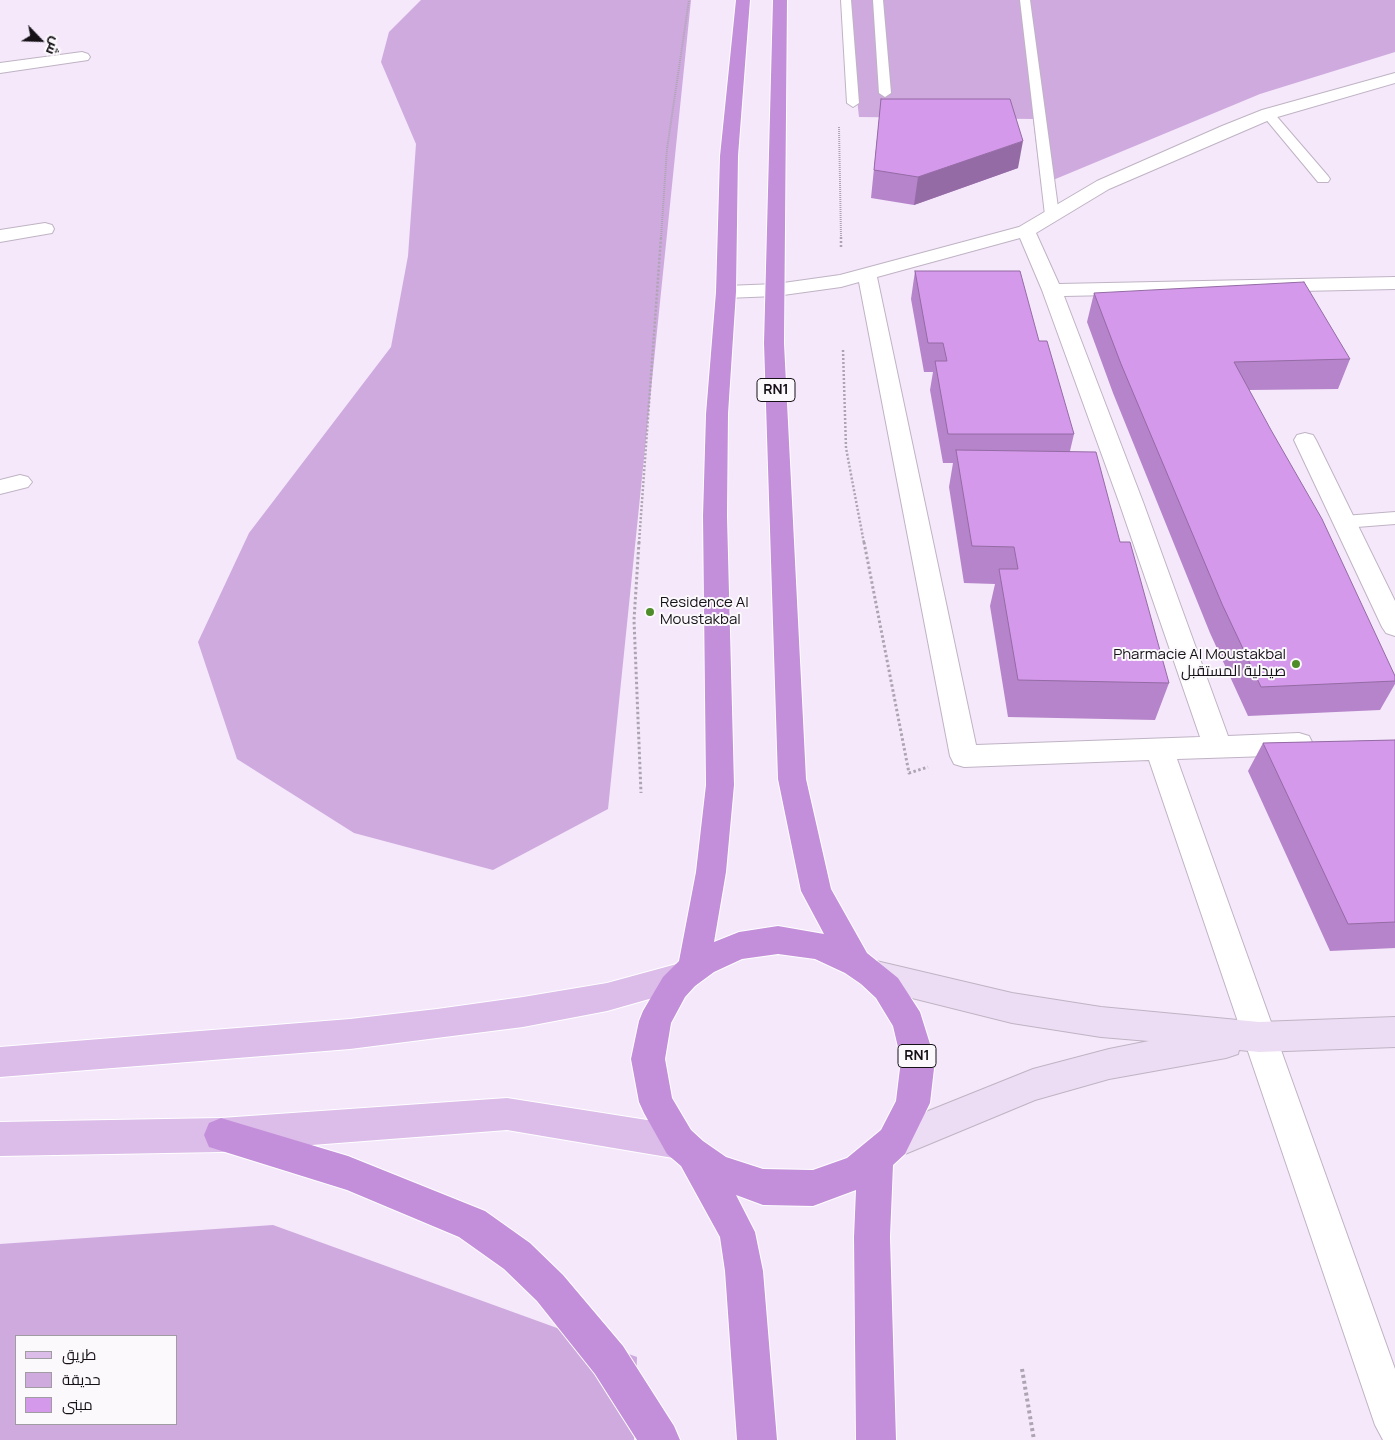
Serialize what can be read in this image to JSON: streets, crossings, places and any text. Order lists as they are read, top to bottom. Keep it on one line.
{"streets":{"highway":["RN1"]},"places":["Residence Al Moustakbal","Pharmacie Al Moustakbal صيدلية المستقبل"],"legend":["طريق","حديقة","مبنى"],"north":"bottom right"}
